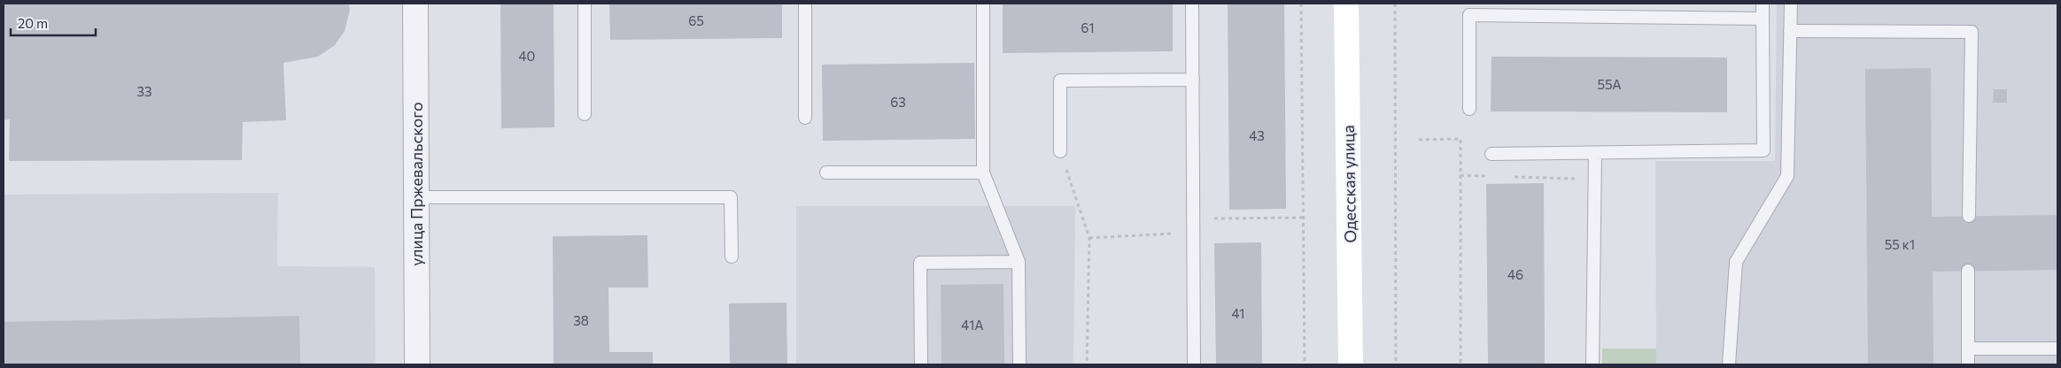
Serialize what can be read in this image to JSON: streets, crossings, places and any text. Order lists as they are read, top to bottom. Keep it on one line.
{"streets":{"street":["улица Пржевальского","Одесская улица"]},"house_numbers":["65","61","40","55А","33","63","43","55 к1","46","41","38","41А"],"scale_bar":"20 m"}
